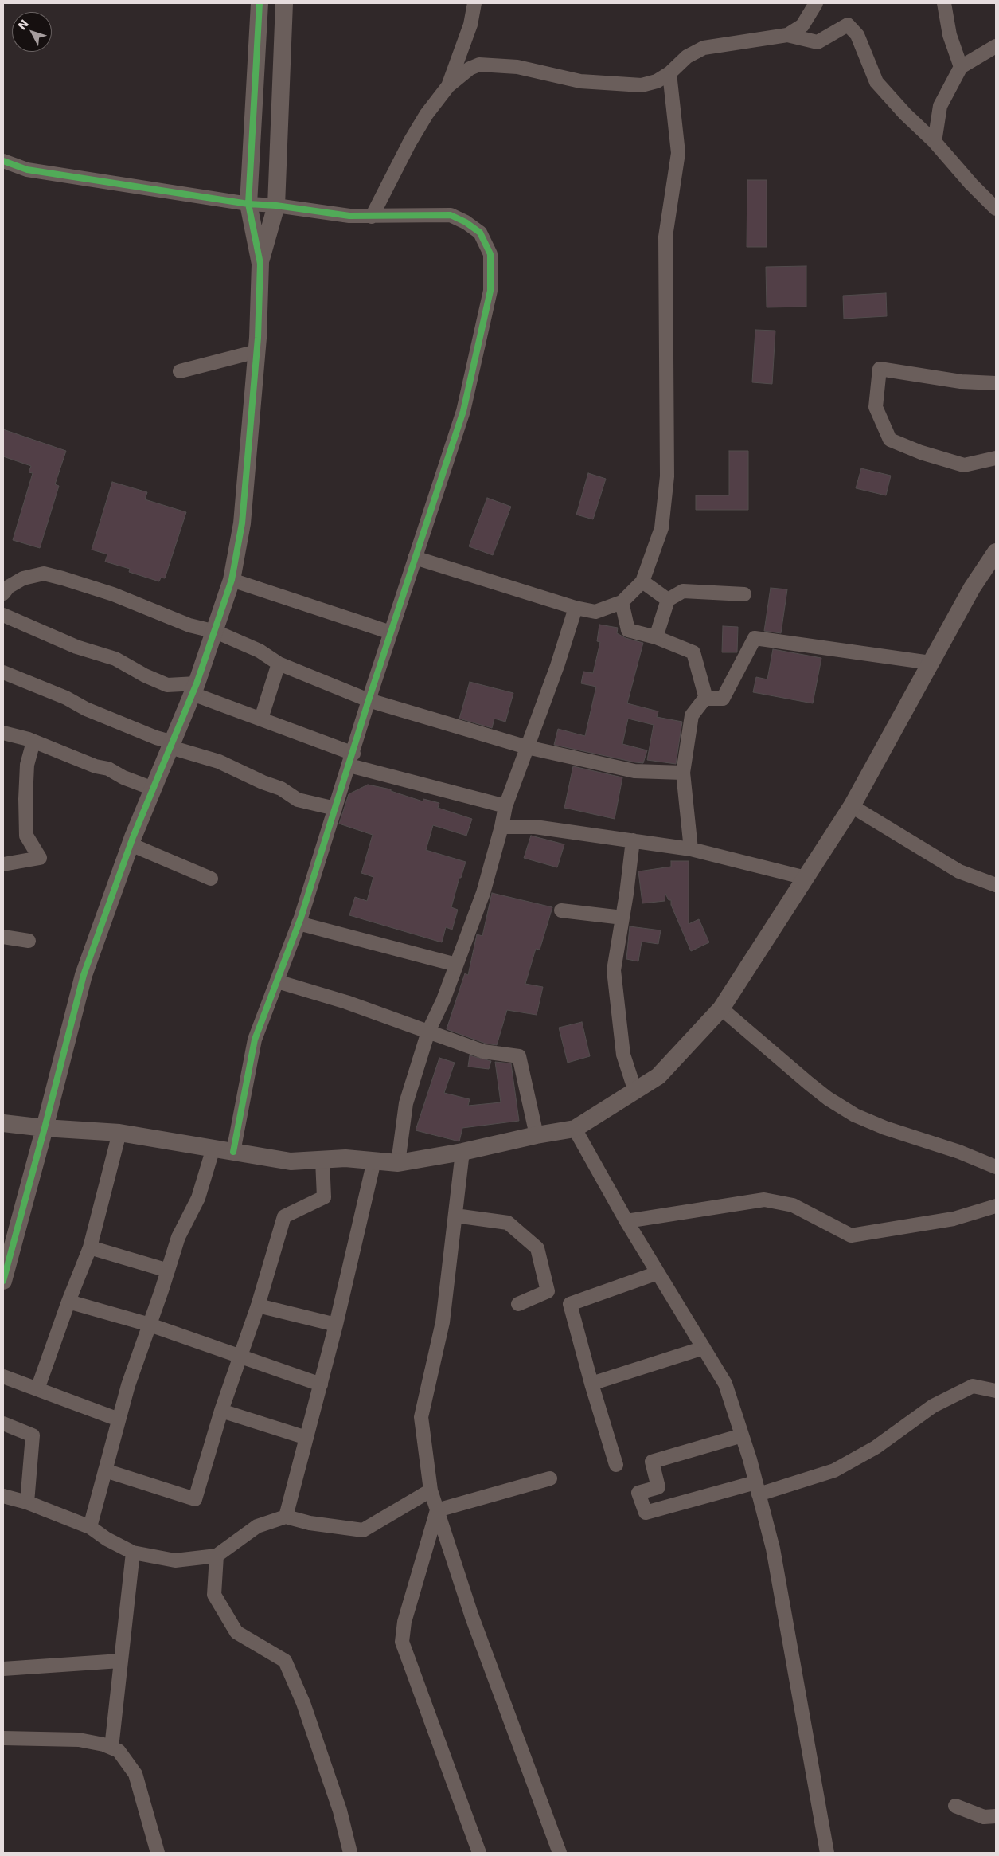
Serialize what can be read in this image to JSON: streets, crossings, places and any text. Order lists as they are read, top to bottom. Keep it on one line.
{"north":"top left"}
